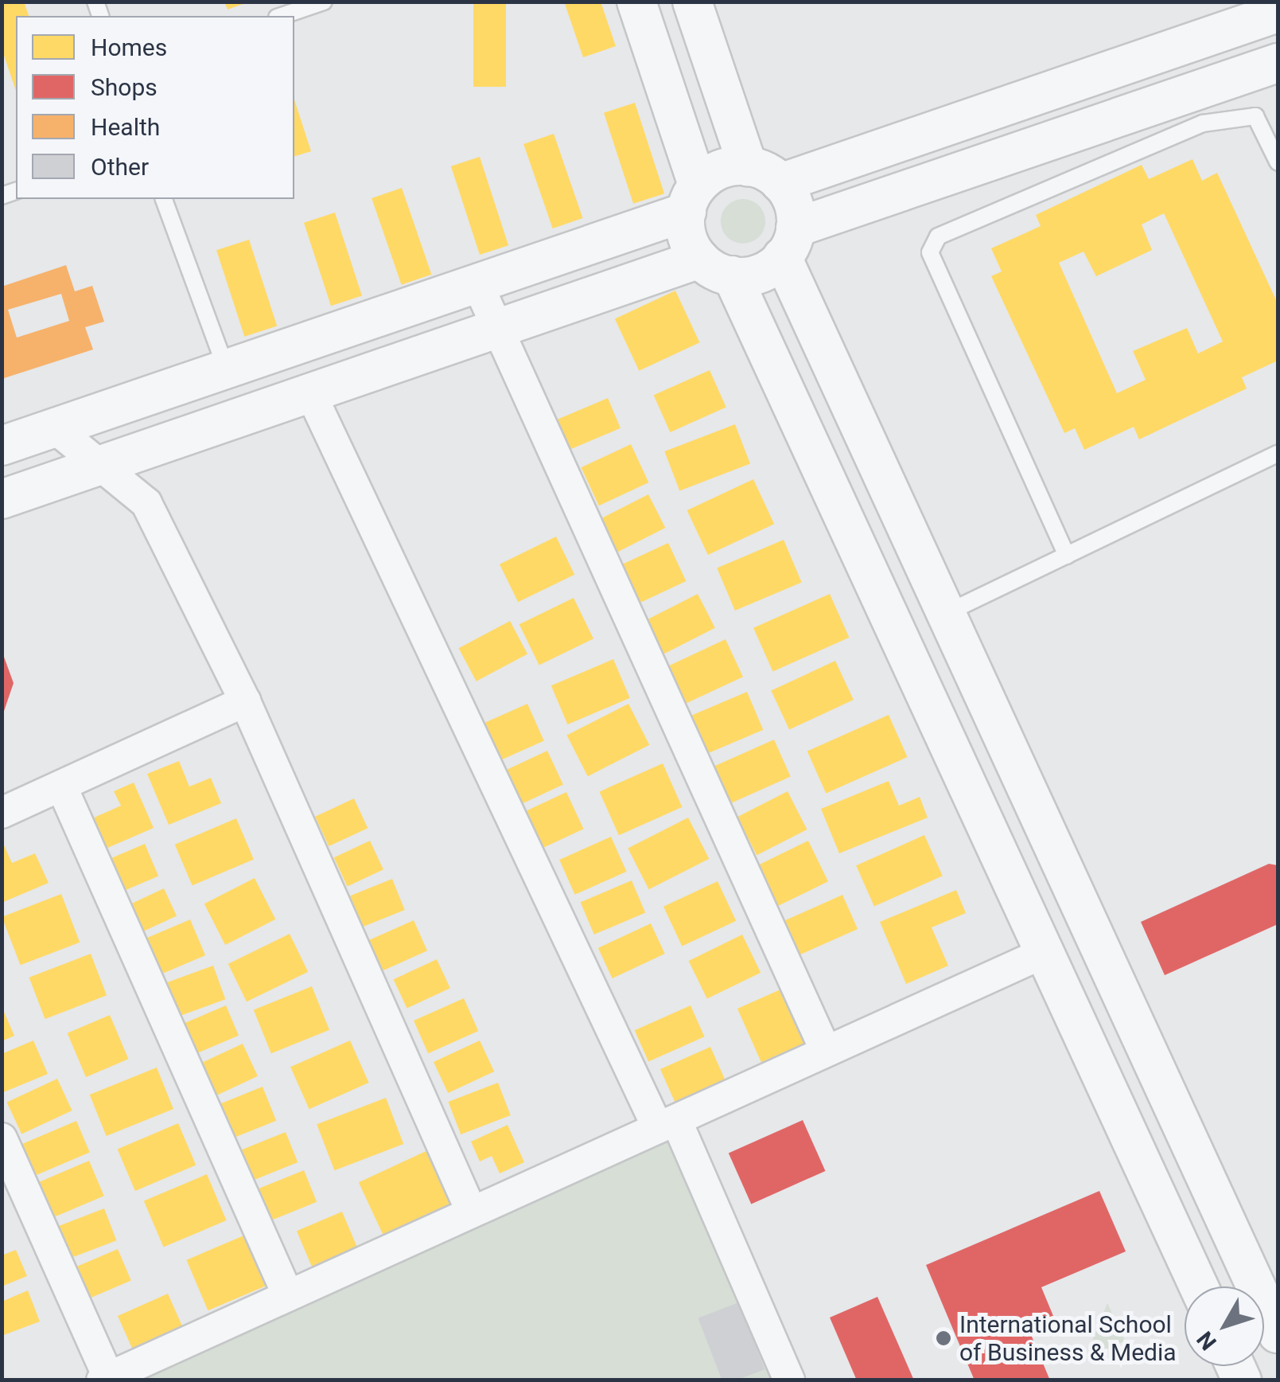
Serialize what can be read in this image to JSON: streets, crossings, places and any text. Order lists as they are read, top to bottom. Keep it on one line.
{"places":["International School of Business & Media"],"legend":["Homes","Shops","Health","Other"],"north":"bottom left"}
